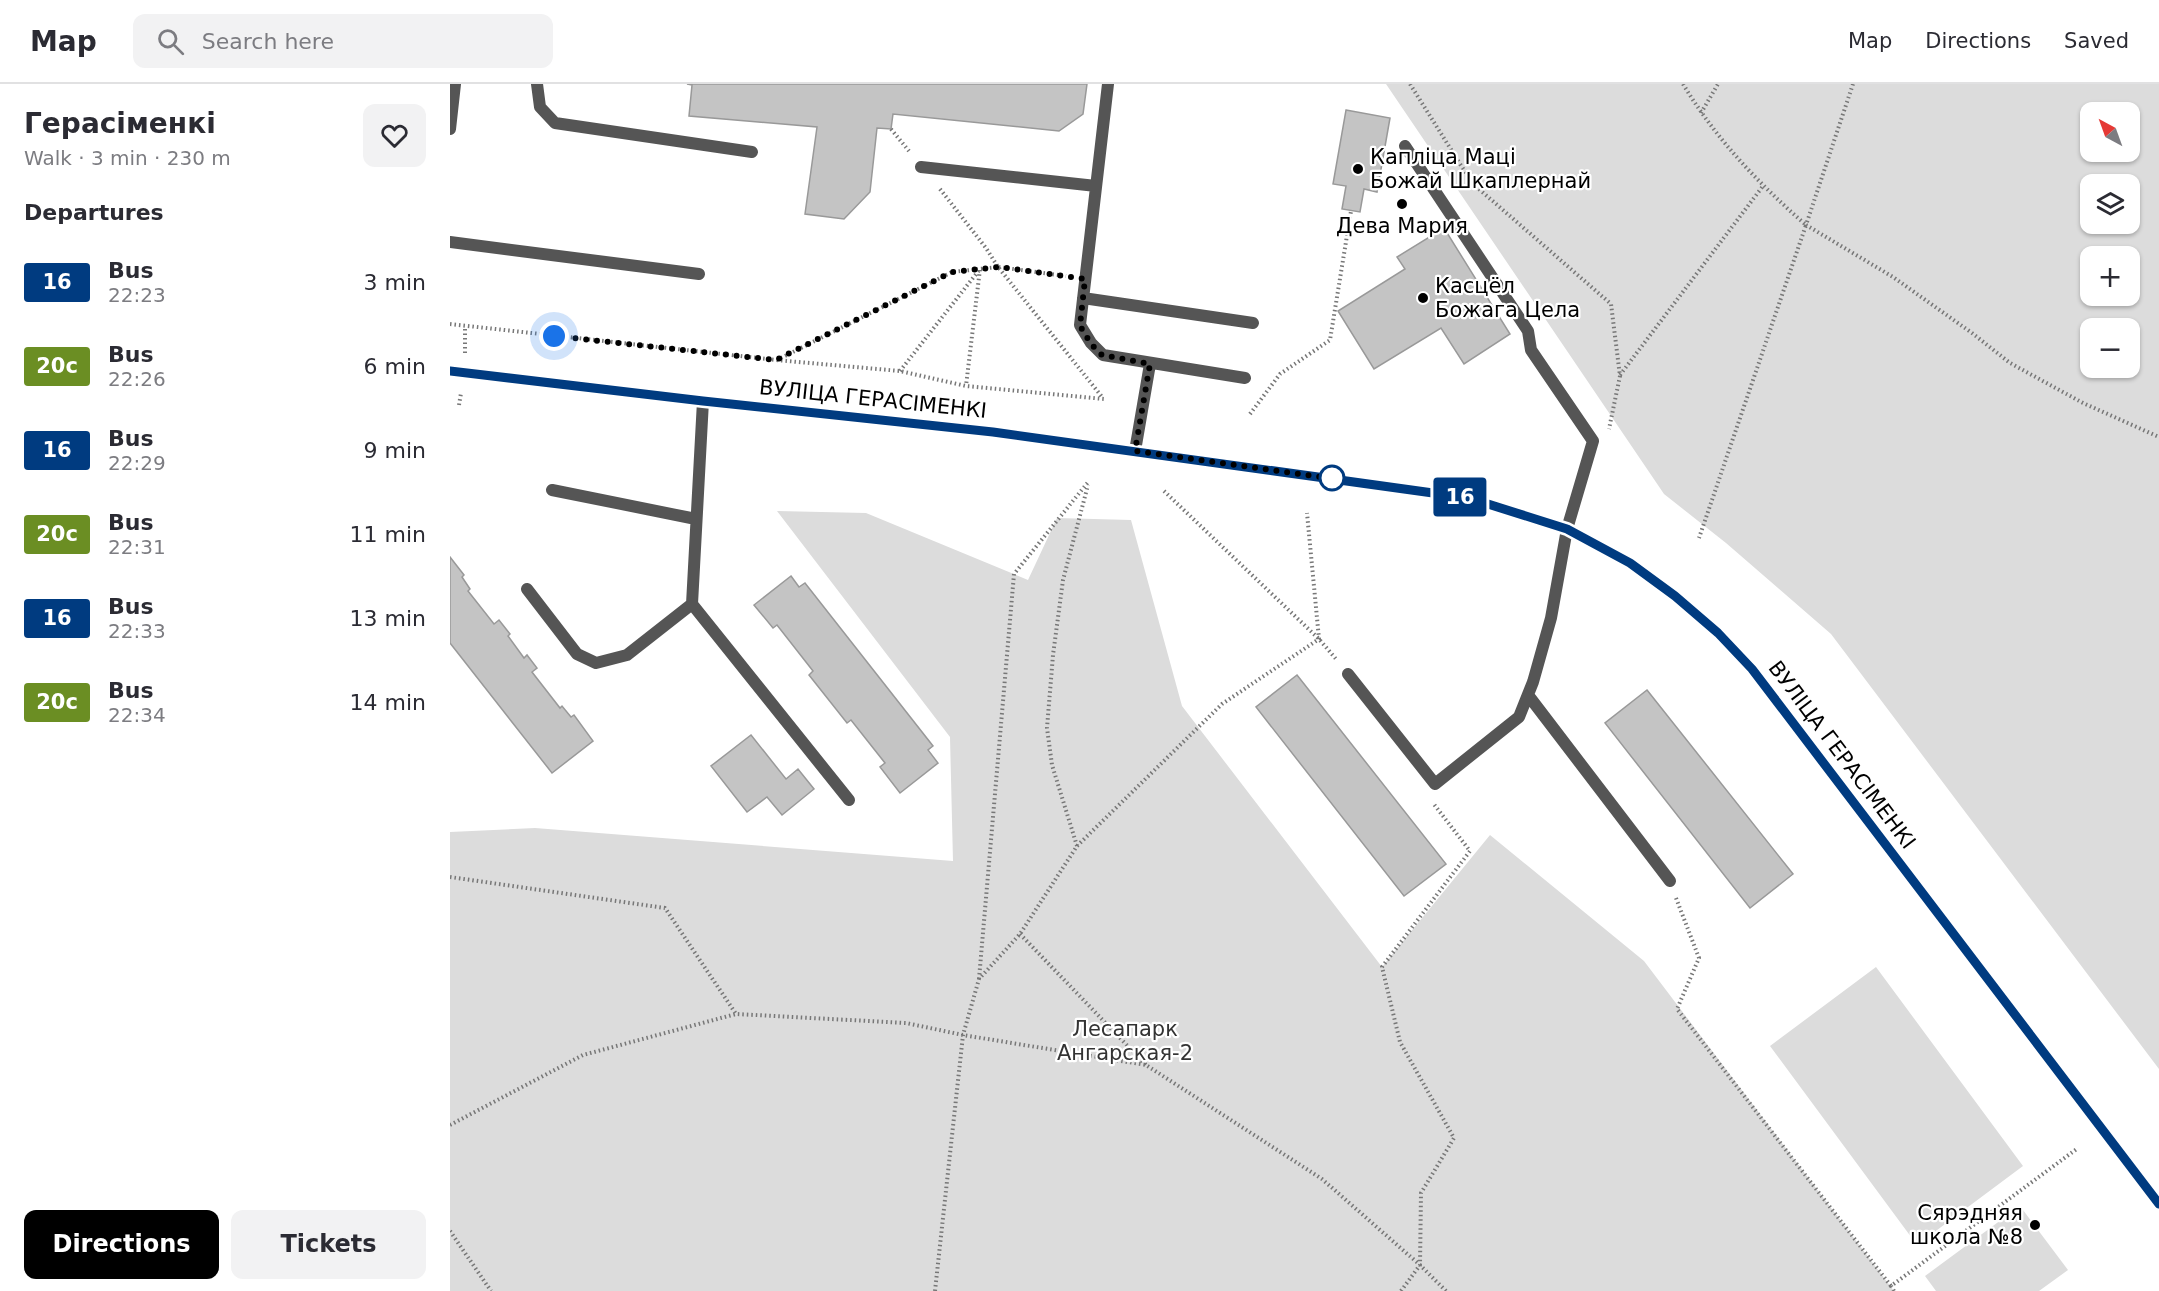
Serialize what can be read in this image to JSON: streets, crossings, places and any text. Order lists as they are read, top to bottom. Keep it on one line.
{"streets":{"street":["ВУЛІЦА ГЕРАСІМЕНКІ"]},"parks":["Лесапарк Ангарская-2"],"places":["Капліца Маці Божай Шкаплернай","Дева Мария","Касцёл Божага Цела","Сярэдняя школа №8"],"lines":["bus line 16"],"north":"top left","page":{"header":"Map","search":"Search here","nav":["Map","Directions","Saved"],"heading":[["Герасіменкі","Walk · 3 min · 230 m"],"Departures"],"on_map":"16","map_buttons":["+","−"],"list":[{"mark":"16","name":"Bus","note":"22:23","value":"3 min"},{"mark":"20с","name":"Bus","note":"22:26","value":"6 min"},{"mark":"16","name":"Bus","note":"22:29","value":"9 min"},{"mark":"20с","name":"Bus","note":"22:31","value":"11 min"},{"mark":"16","name":"Bus","note":"22:33","value":"13 min"},{"mark":"20с","name":"Bus","note":"22:34","value":"14 min"}],"buttons":["Directions","Tickets"]}}
